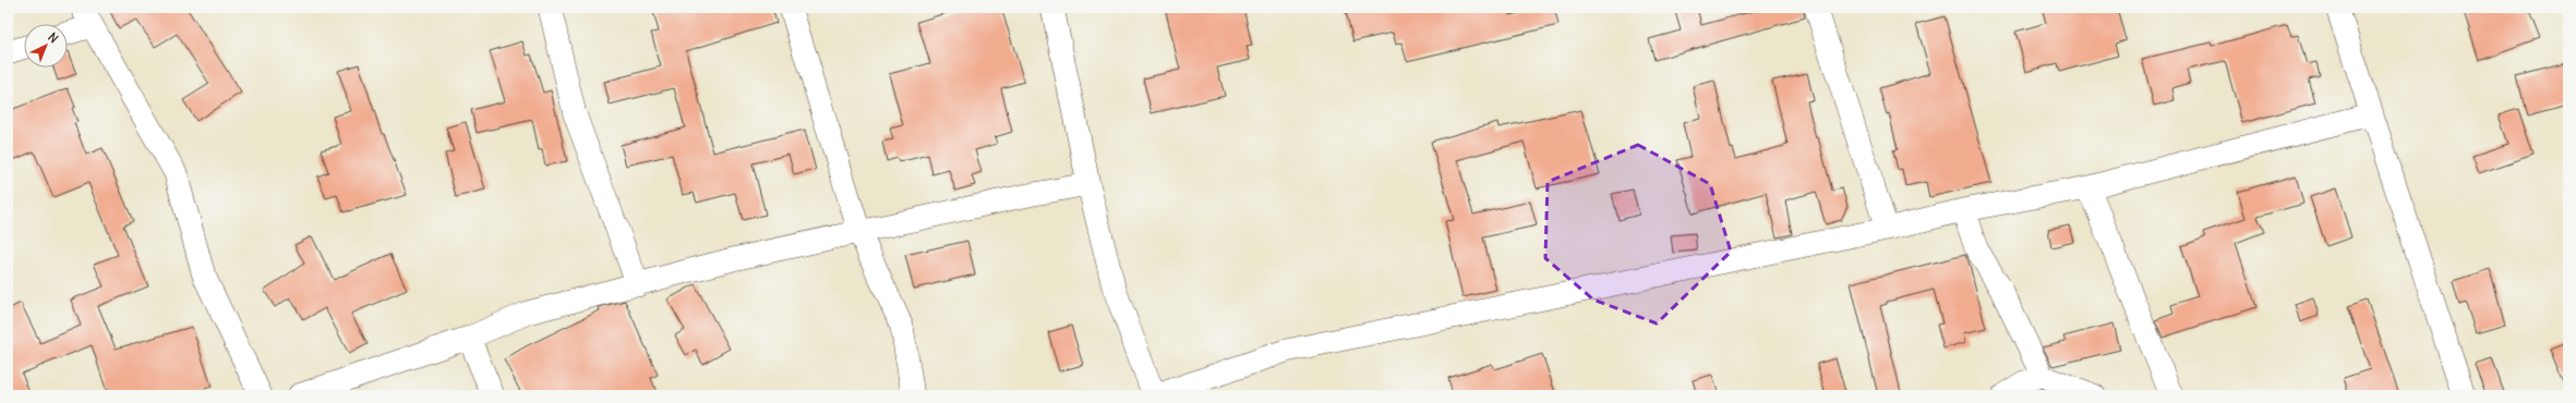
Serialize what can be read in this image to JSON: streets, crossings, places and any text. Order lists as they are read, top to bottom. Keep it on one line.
{"north":"top right"}
